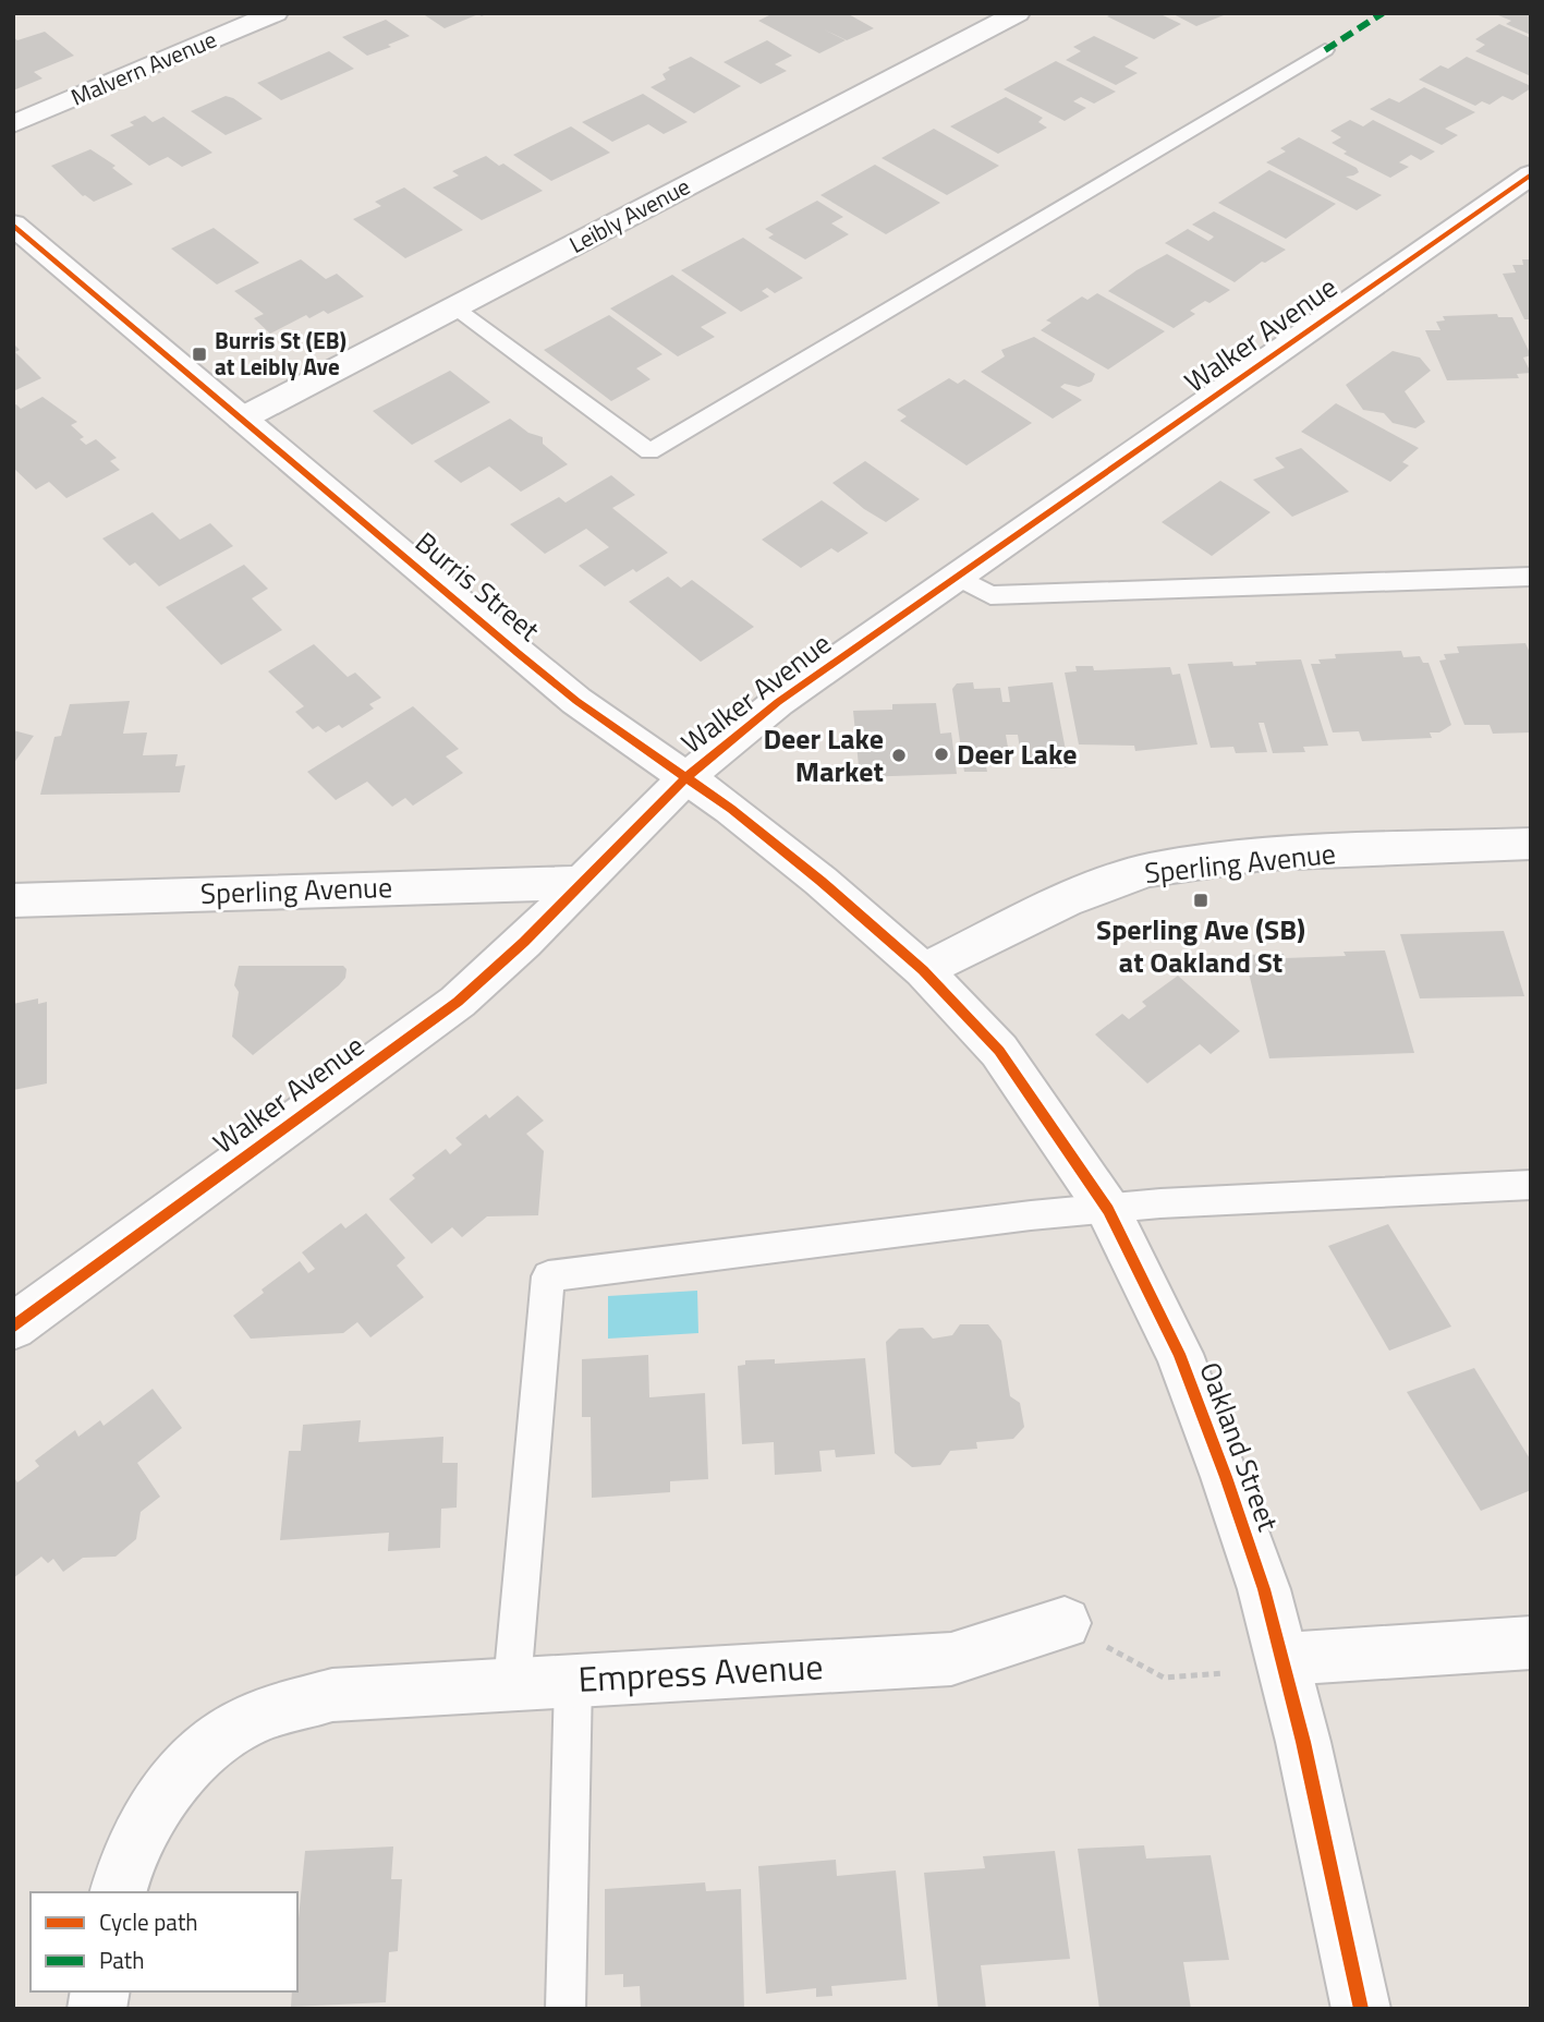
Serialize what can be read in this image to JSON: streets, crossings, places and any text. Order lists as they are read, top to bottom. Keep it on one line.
{"streets":{"street":["Malvern Avenue","Leibly Avenue","Walker Avenue","Burris Street","Sperling Avenue","Oakland Street","Empress Avenue"]},"crossings":[["Leibly Avenue","Burris Street"],["Walker Avenue","Burris Street"],["Walker Avenue","Sperling Avenue"],["Burris Street","Sperling Avenue"],["Burris Street","Oakland Street"],["Sperling Avenue","Oakland Street"]],"places":{"transit":["Burris St (EB) at Leibly Ave","Sperling Ave (SB) at Oakland St"],"other":["Deer Lake","Deer Lake Market"]},"legend":["Cycle path","Path"]}
